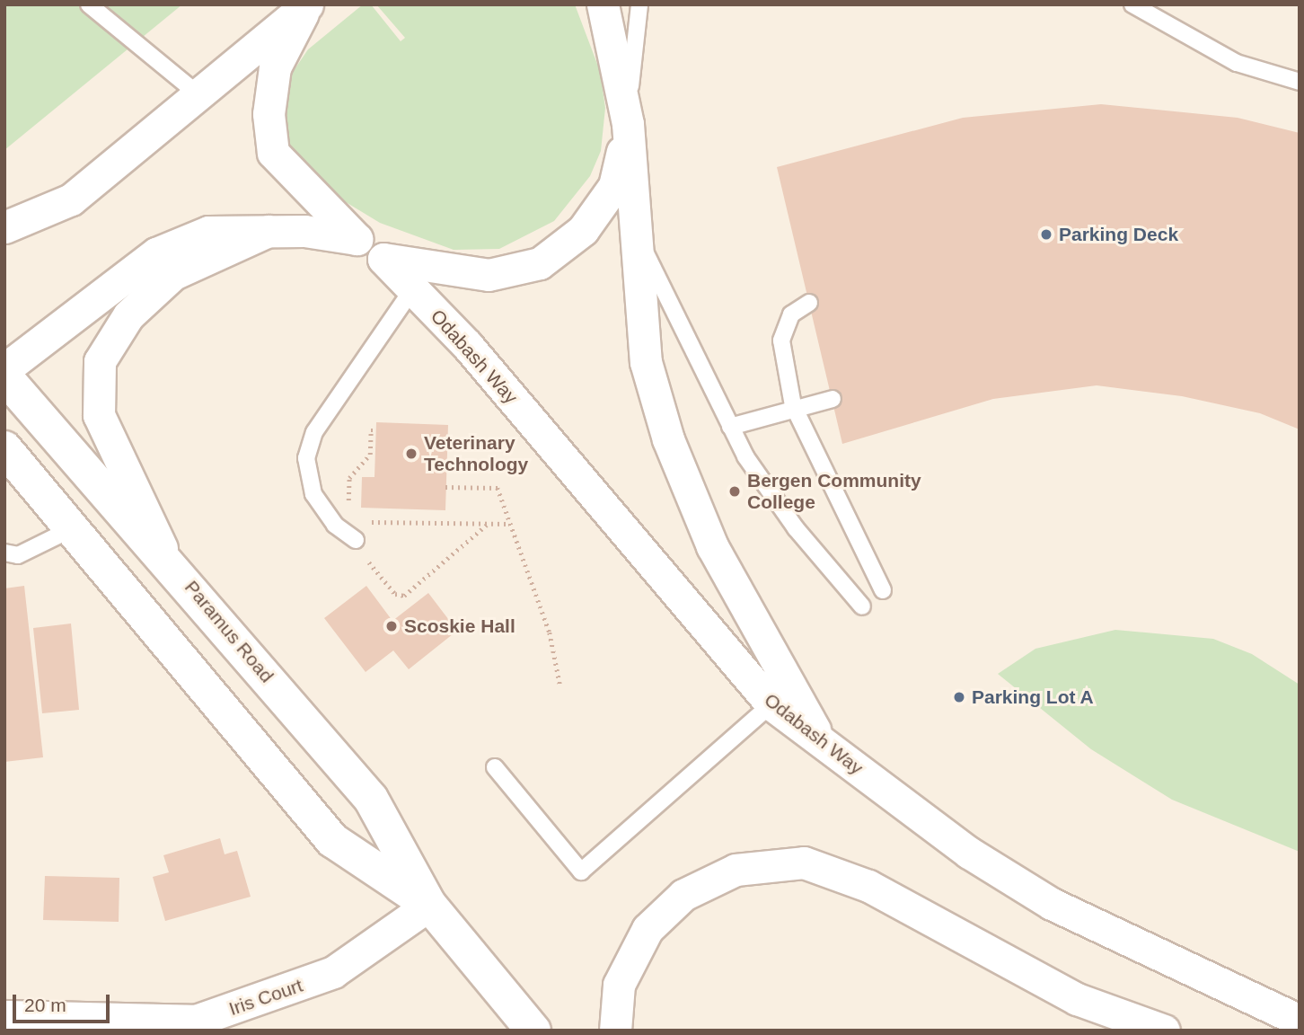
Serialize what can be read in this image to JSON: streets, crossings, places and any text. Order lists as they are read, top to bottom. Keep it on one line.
{"streets":{"main road":["Paramus Road"],"street":["Odabash Way","Iris Court"]},"crossings":[["Paramus Road","Iris Court"]],"places":["Parking Deck","Veterinary Technology","Bergen Community College","Scoskie Hall","Parking Lot A"],"scale_bar":"20 m"}
